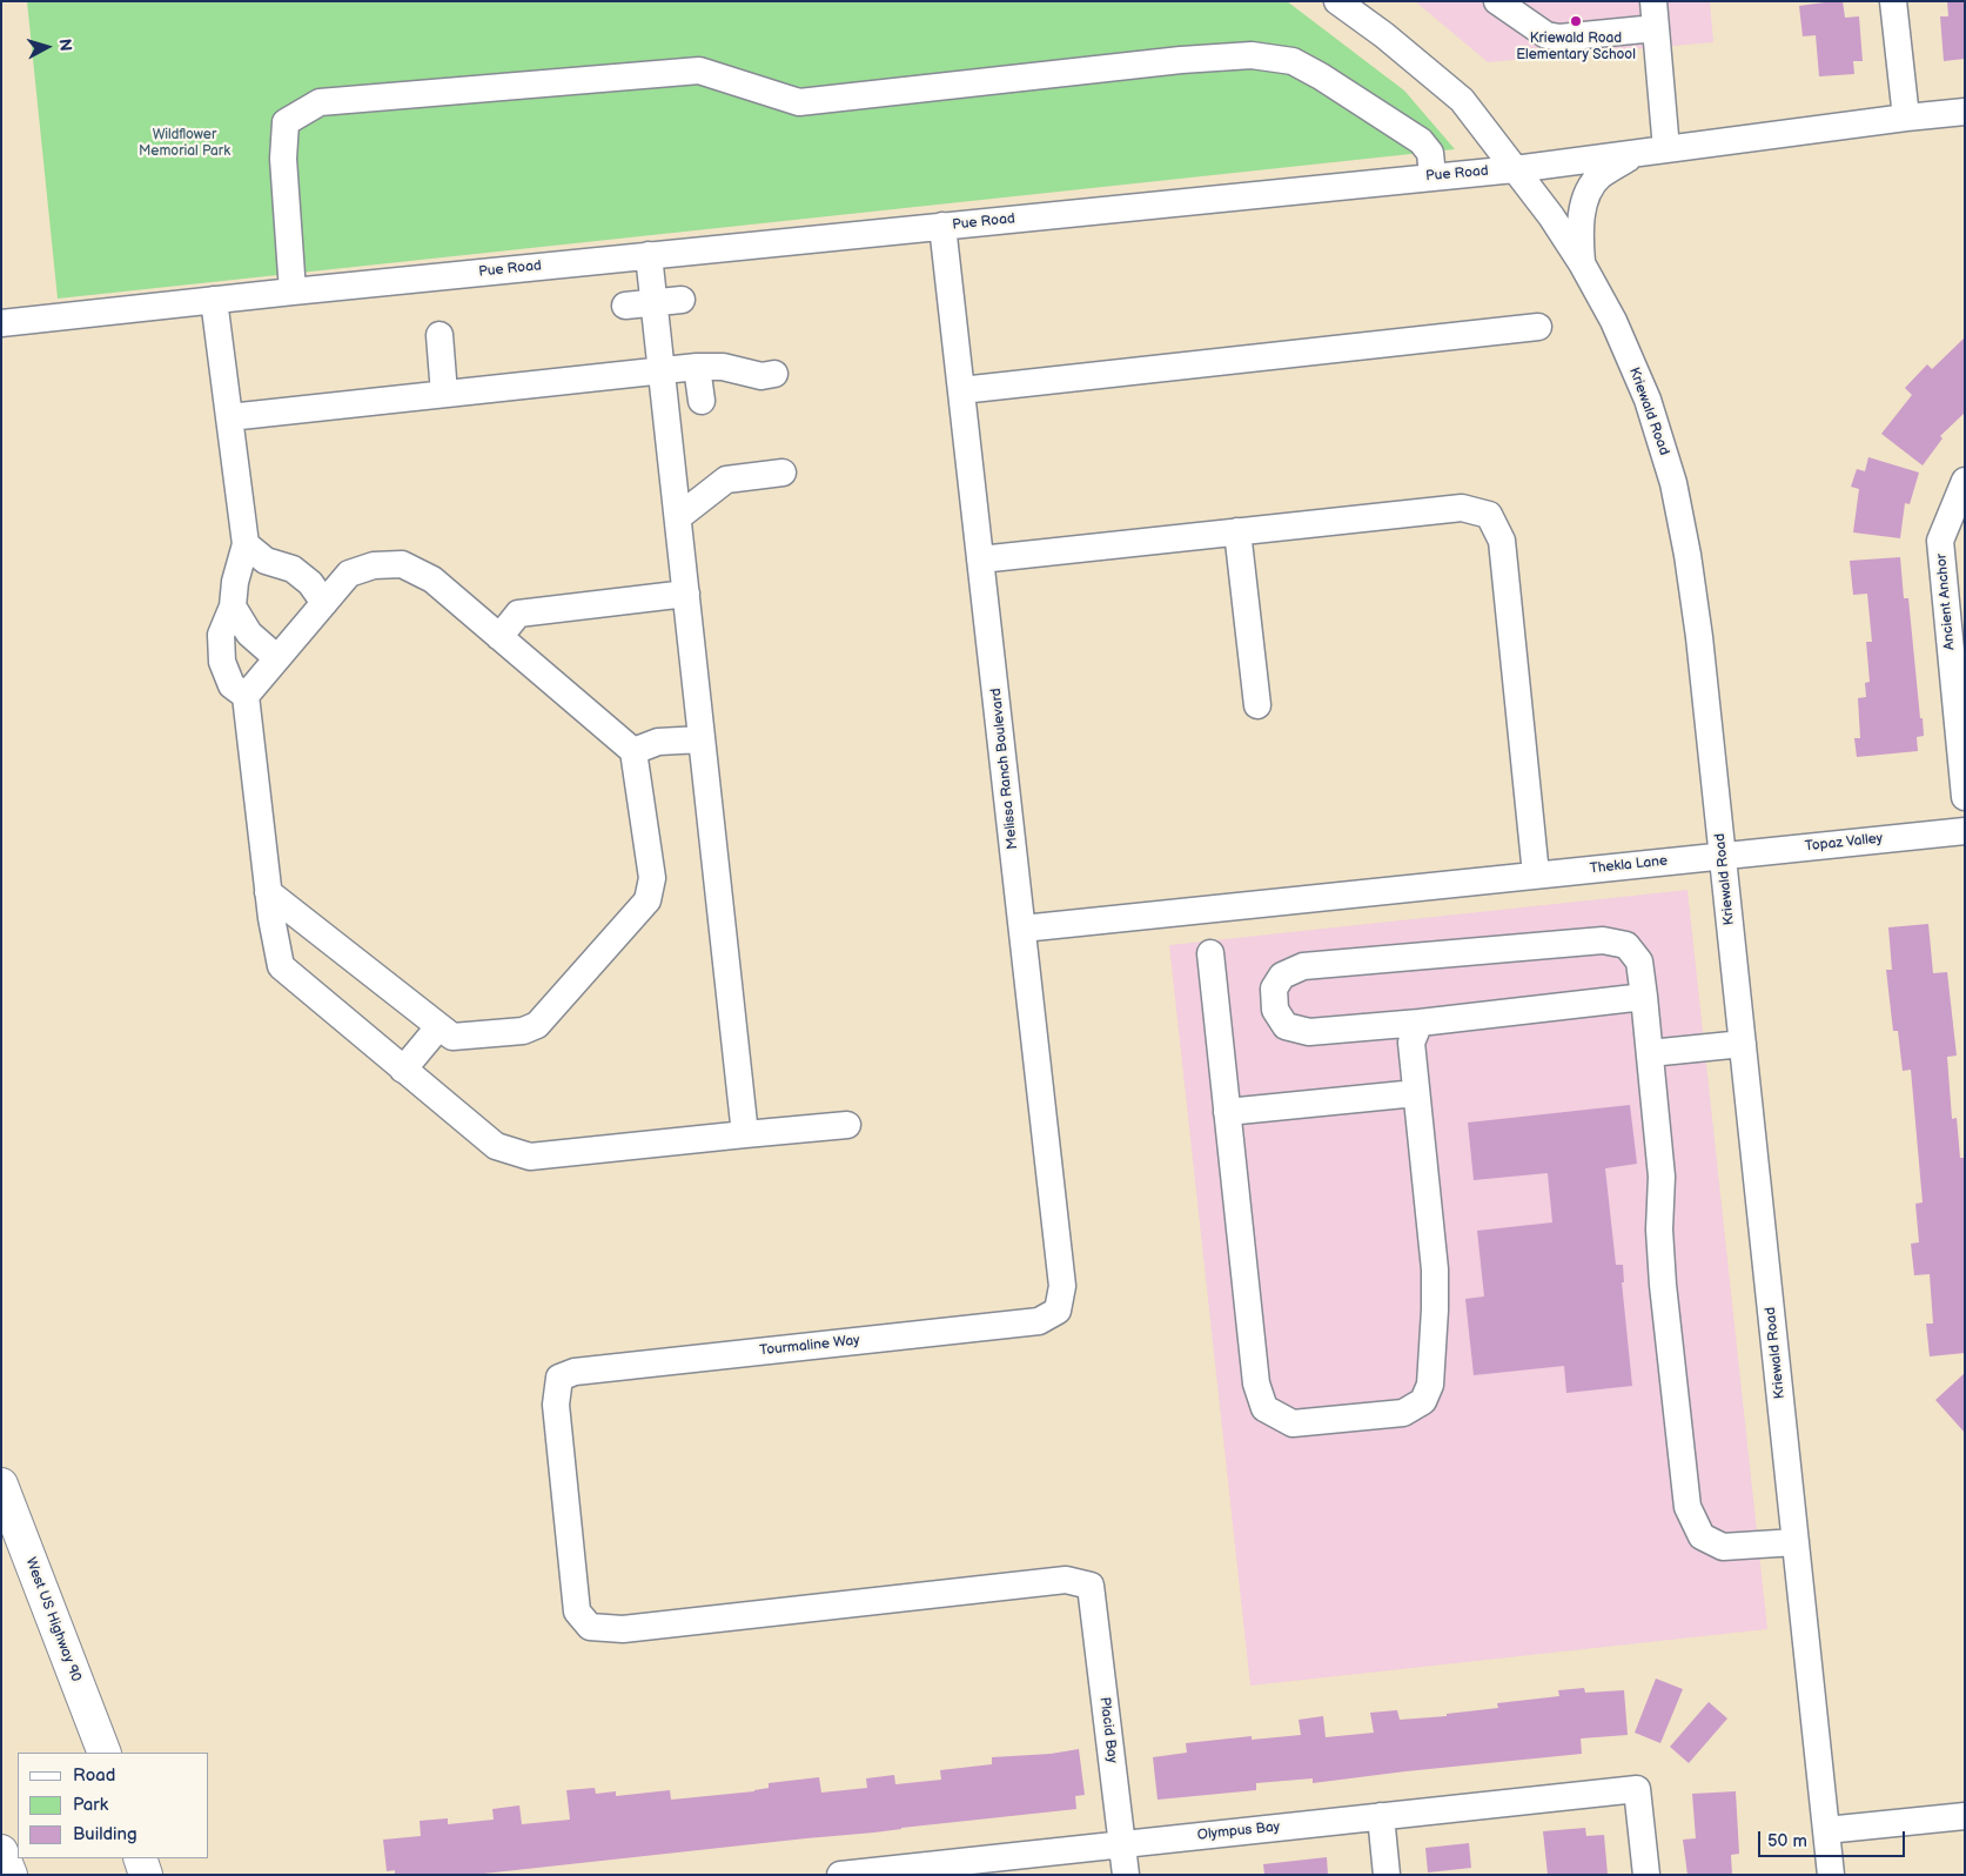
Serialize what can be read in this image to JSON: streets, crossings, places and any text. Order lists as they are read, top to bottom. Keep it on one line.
{"streets":{"main road":["West US Highway 90"],"street":["Pue Road","Kriewald Road","Ancient Anchor","Melissa Ranch Boulevard","Topaz Valley","Thekla Lane","Tourmaline Way","Placid Bay","Olympus Bay"]},"crossings":[["Pue Road","Kriewald Road"],["Pue Road","Melissa Ranch Boulevard"],["Kriewald Road","Topaz Valley"],["Kriewald Road","Thekla Lane"],["Melissa Ranch Boulevard","Thekla Lane"],["Melissa Ranch Boulevard","Tourmaline Way"],["Topaz Valley","Thekla Lane"],["Tourmaline Way","Placid Bay"],["Placid Bay","Olympus Bay"]],"parks":["Wildflower Memorial Park"],"places":["Kriewald Road Elementary School"],"legend":["Road","Park","Building"],"scale_bar":"50 m","north":"right"}
